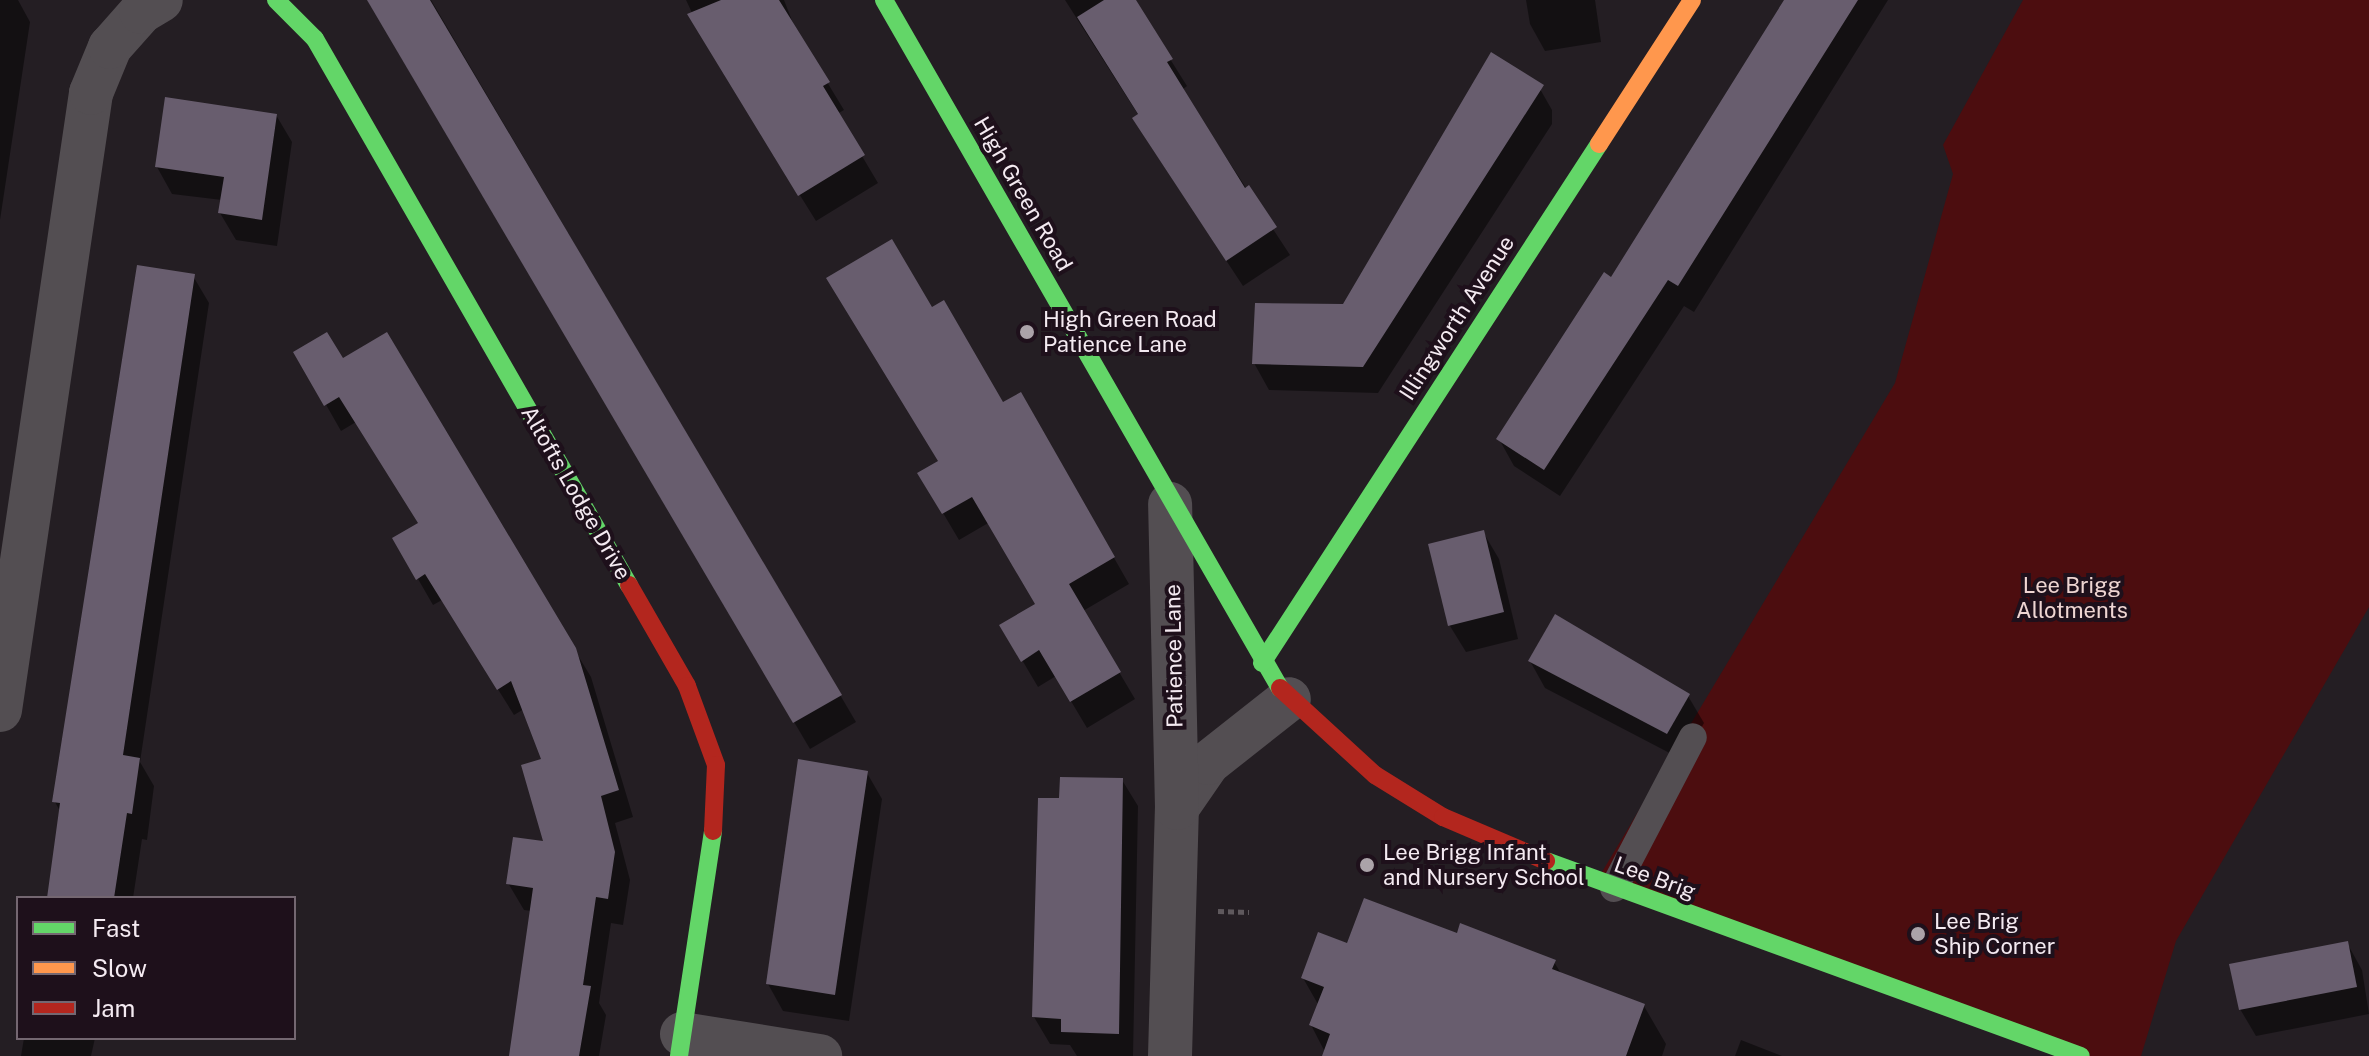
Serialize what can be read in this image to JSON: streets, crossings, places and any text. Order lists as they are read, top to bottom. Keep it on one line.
{"streets":{"street":["High Green Road","Illingworth Avenue","Altofts Lodge Drive","Patience Lane","Lee Brig"]},"crossings":[["High Green Road","Illingworth Avenue"],["High Green Road","Patience Lane"],["High Green Road","Lee Brig"],["Illingworth Avenue","Lee Brig"]],"parks":["Lee Brigg Allotments"],"places":["High Green Road Patience Lane","Lee Brigg Infant and Nursery School","Lee Brig Ship Corner"],"legend":["Fast","Slow","Jam"]}
